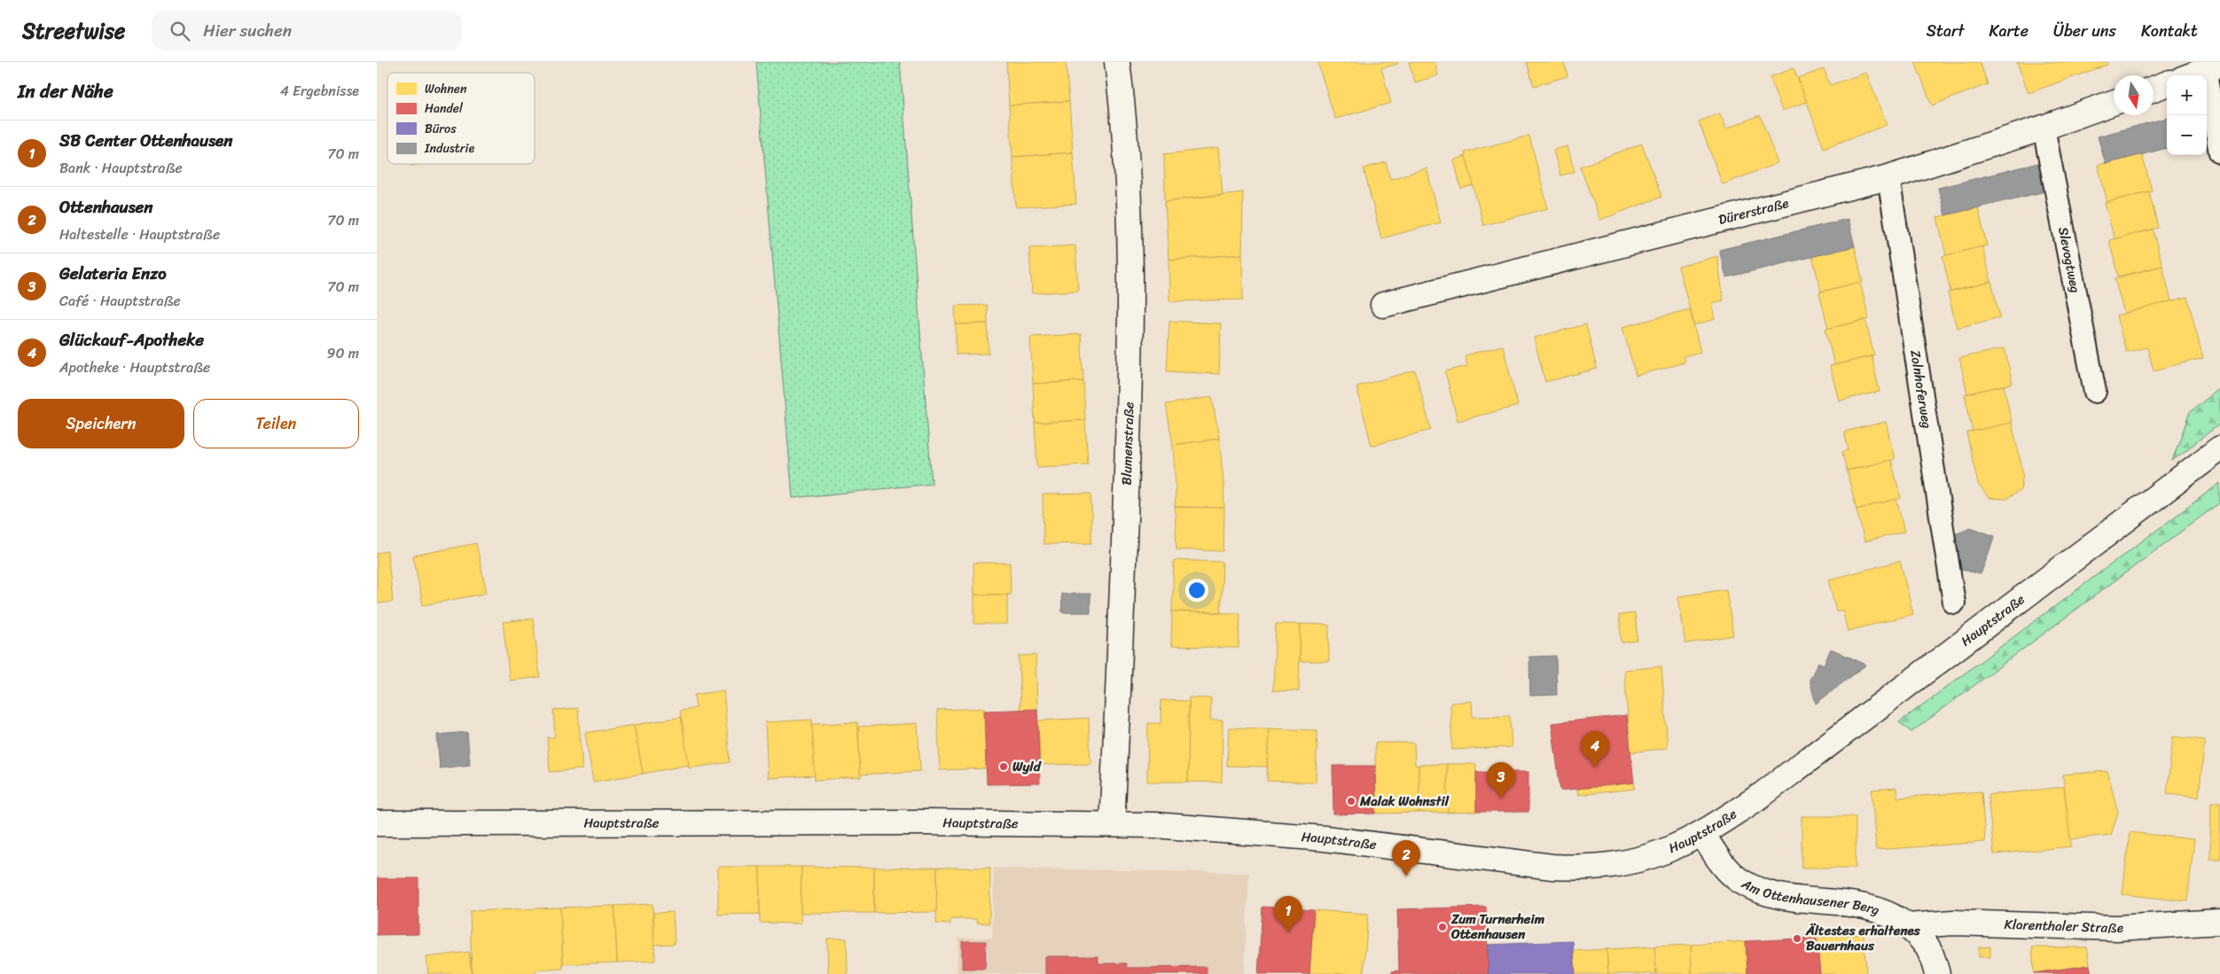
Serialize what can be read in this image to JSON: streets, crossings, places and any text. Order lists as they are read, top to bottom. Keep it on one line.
{"streets":{"street":["Dürerstraße","Blumenstraße","Hauptstraße","Am Ottenhausener Berg","Klarenthaler Straße"],"lane":["Slevogtweg","Zolnhoferweg"]},"crossings":[["Dürerstraße","Slevogtweg"],["Dürerstraße","Zolnhoferweg"],["Blumenstraße","Hauptstraße"],["Hauptstraße","Am Ottenhausener Berg"],["Am Ottenhausener Berg","Klarenthaler Straße"]],"places":["Wyld","Malak Wohnstil","Zum Turnerheim Ottenhausen","Ältestes erhaltenes Bauernhaus"],"legend":["Wohnen","Handel","Büros","Industrie"],"north":"bottom","page":{"header":"Streetwise","search":"Hier suchen","nav":["Start","Karte","Über uns","Kontakt"],"heading":["In der Nähe","4 Ergebnisse"],"map_buttons":["+","−"],"list":[{"mark":"1","name":"SB Center Ottenhausen","note":"Bank · Hauptstraße","value":"70 m"},{"mark":"2","name":"Ottenhausen","note":"Haltestelle · Hauptstraße","value":"70 m"},{"mark":"3","name":"Gelateria Enzo","note":"Café · Hauptstraße","value":"70 m"},{"mark":"4","name":"Glückauf-Apotheke","note":"Apotheke · Hauptstraße","value":"90 m"}],"buttons":["Speichern","Teilen"],"pins":["4","3","2","1"]}}
